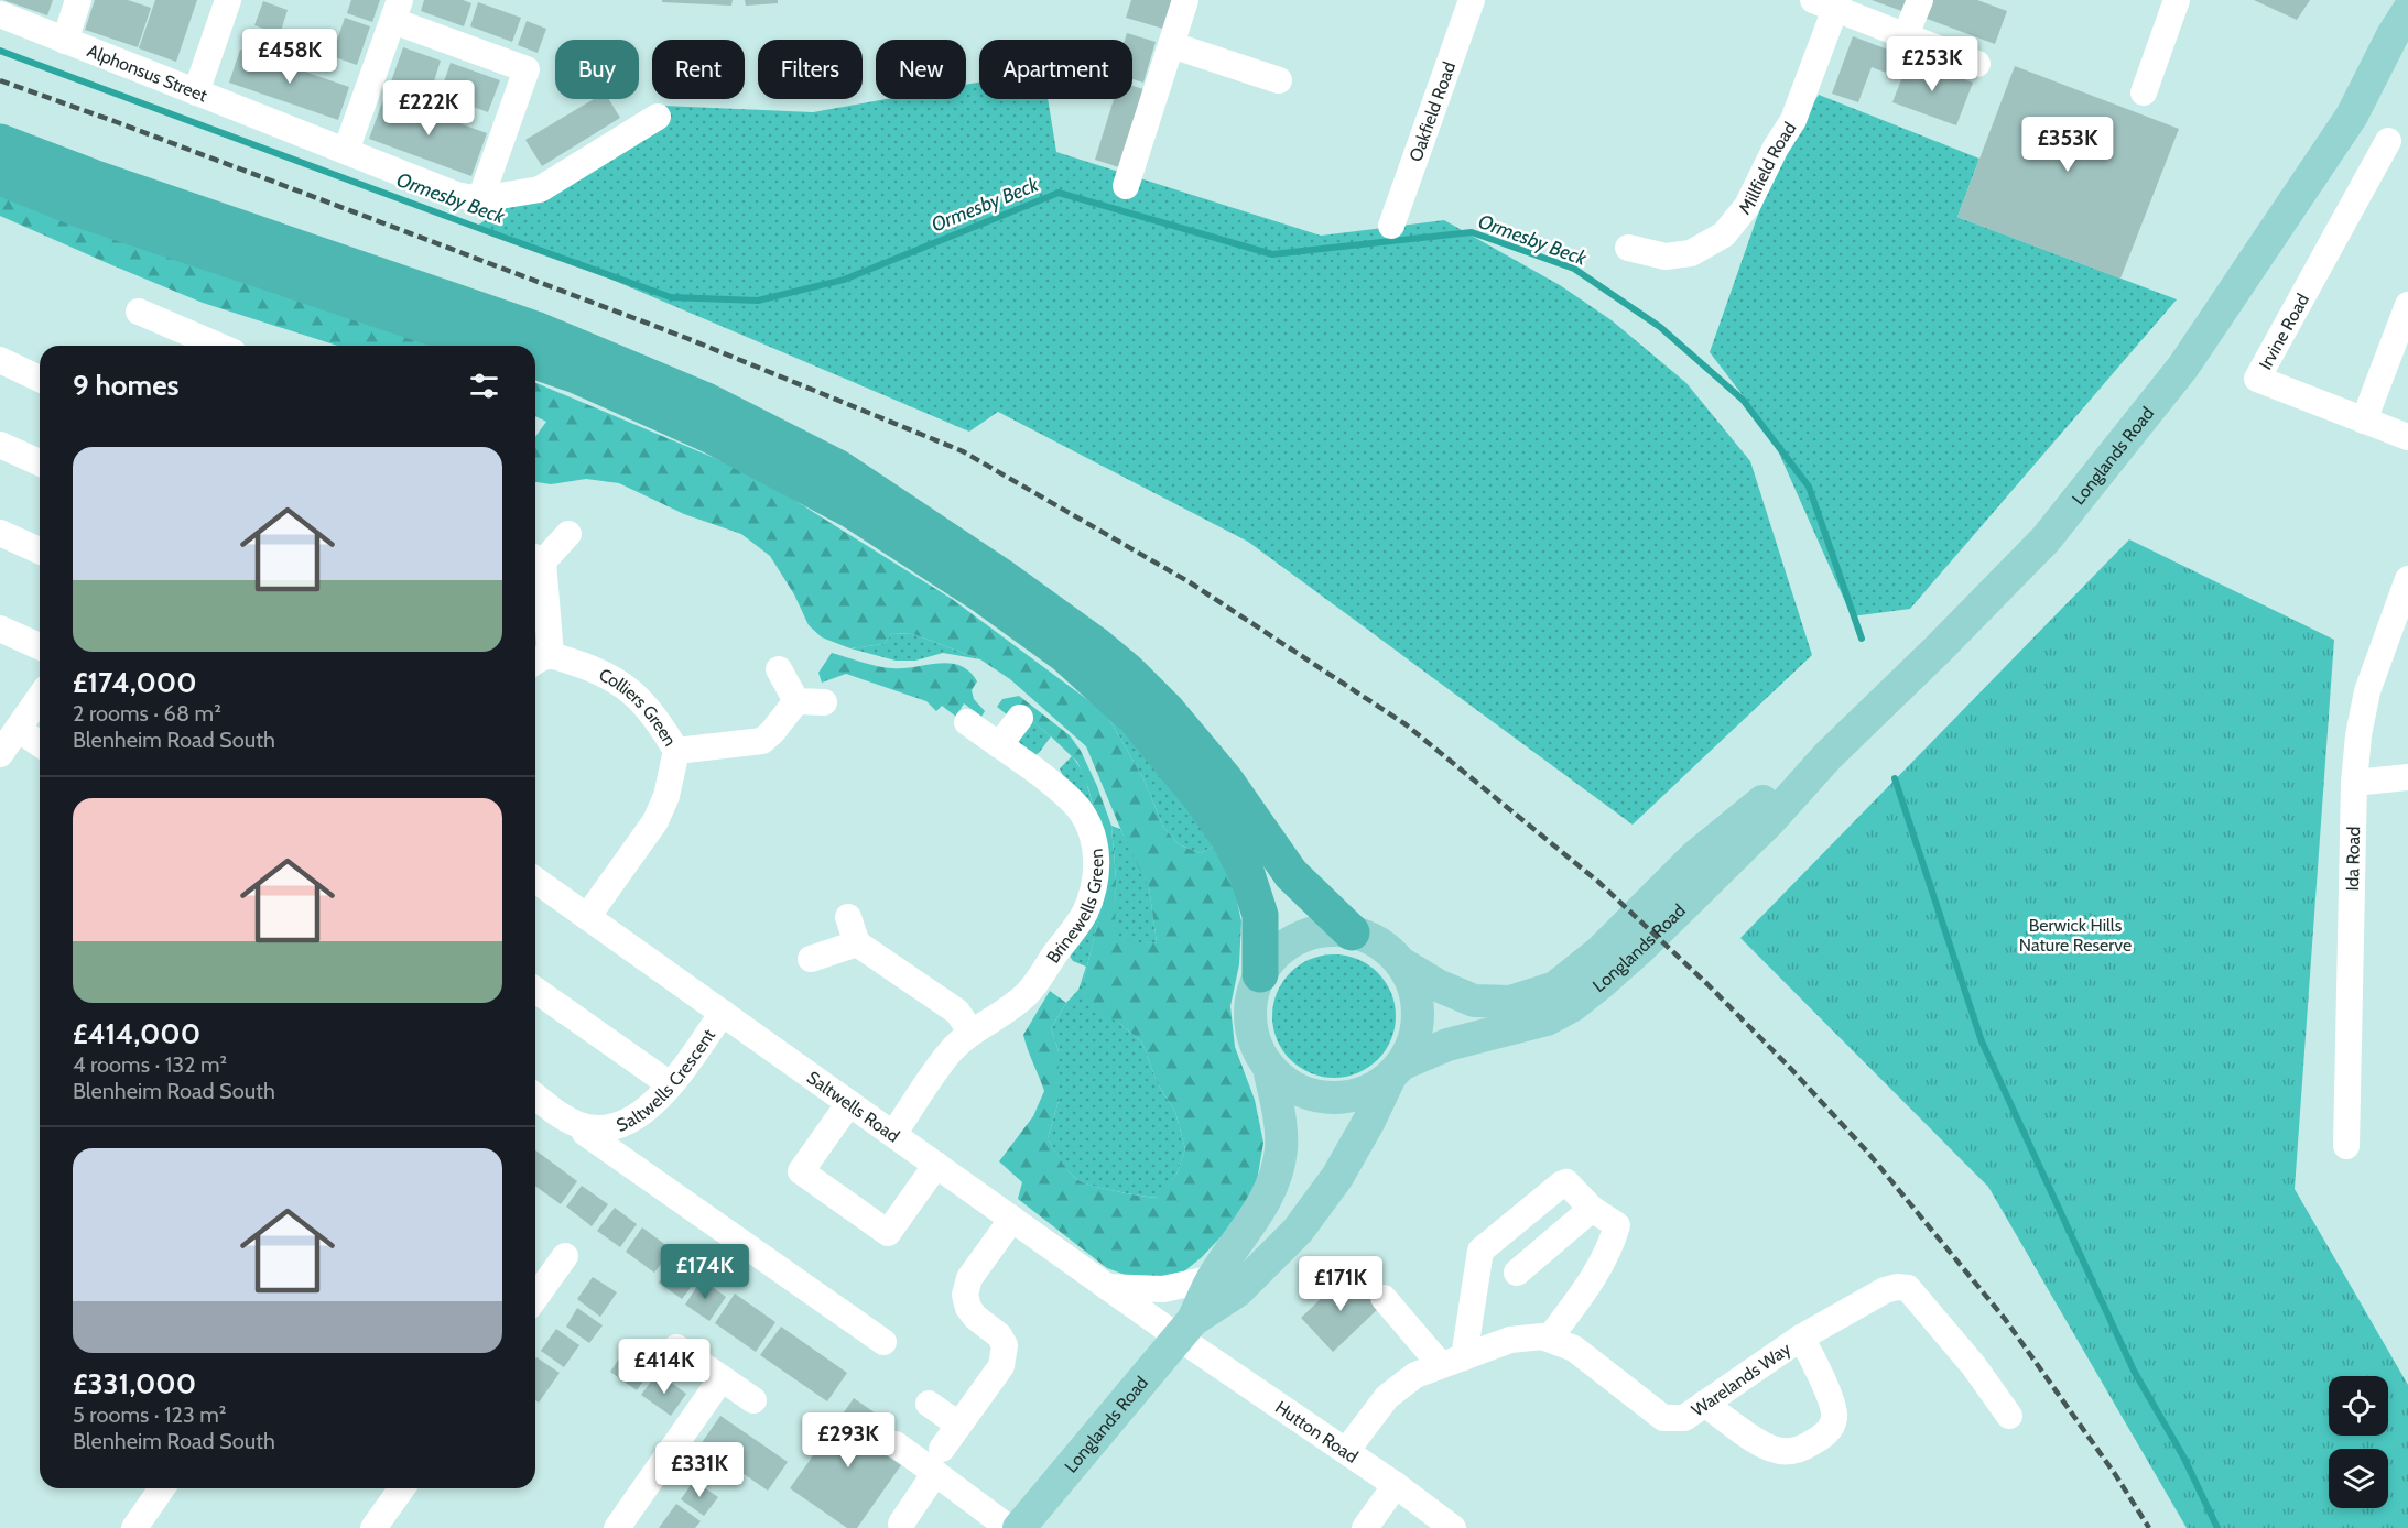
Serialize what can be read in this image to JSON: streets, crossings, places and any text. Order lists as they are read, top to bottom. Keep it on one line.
{"streets":{"main road":["Longlands Road"],"street":["Alphonsus Street","Oakfield Road","Millfield Road","Irvine Road","Colliers Green","Ida Road","Brinewells Green","Saltwells Crescent","Saltwells Road","Warelands Way","Hutton Road"]},"crossings":[["Longlands Road","Saltwells Road"],["Longlands Road","Hutton Road"],["Colliers Green","Saltwells Road"],["Brinewells Green","Saltwells Road"],["Saltwells Crescent","Saltwells Road"],["Saltwells Road","Hutton Road"],["Warelands Way","Hutton Road"]],"water":["Ormesby Beck"],"parks":["Berwick Hills Nature Reserve"],"page":{"price":["£458K","£253K","£222K","£353K","£174K","£171K","£414K","£293K","£331K"],"chip":["Buy","Rent","Filters","New","Apartment"],"heading":"9 homes","list":[{"name":"£174,000","note":"2 rooms · 68 m² · Blenheim Road South"},{"name":"£414,000","note":"4 rooms · 132 m² · Blenheim Road South"},{"name":"£331,000","note":"5 rooms · 123 m² · Blenheim Road South"}]}}
